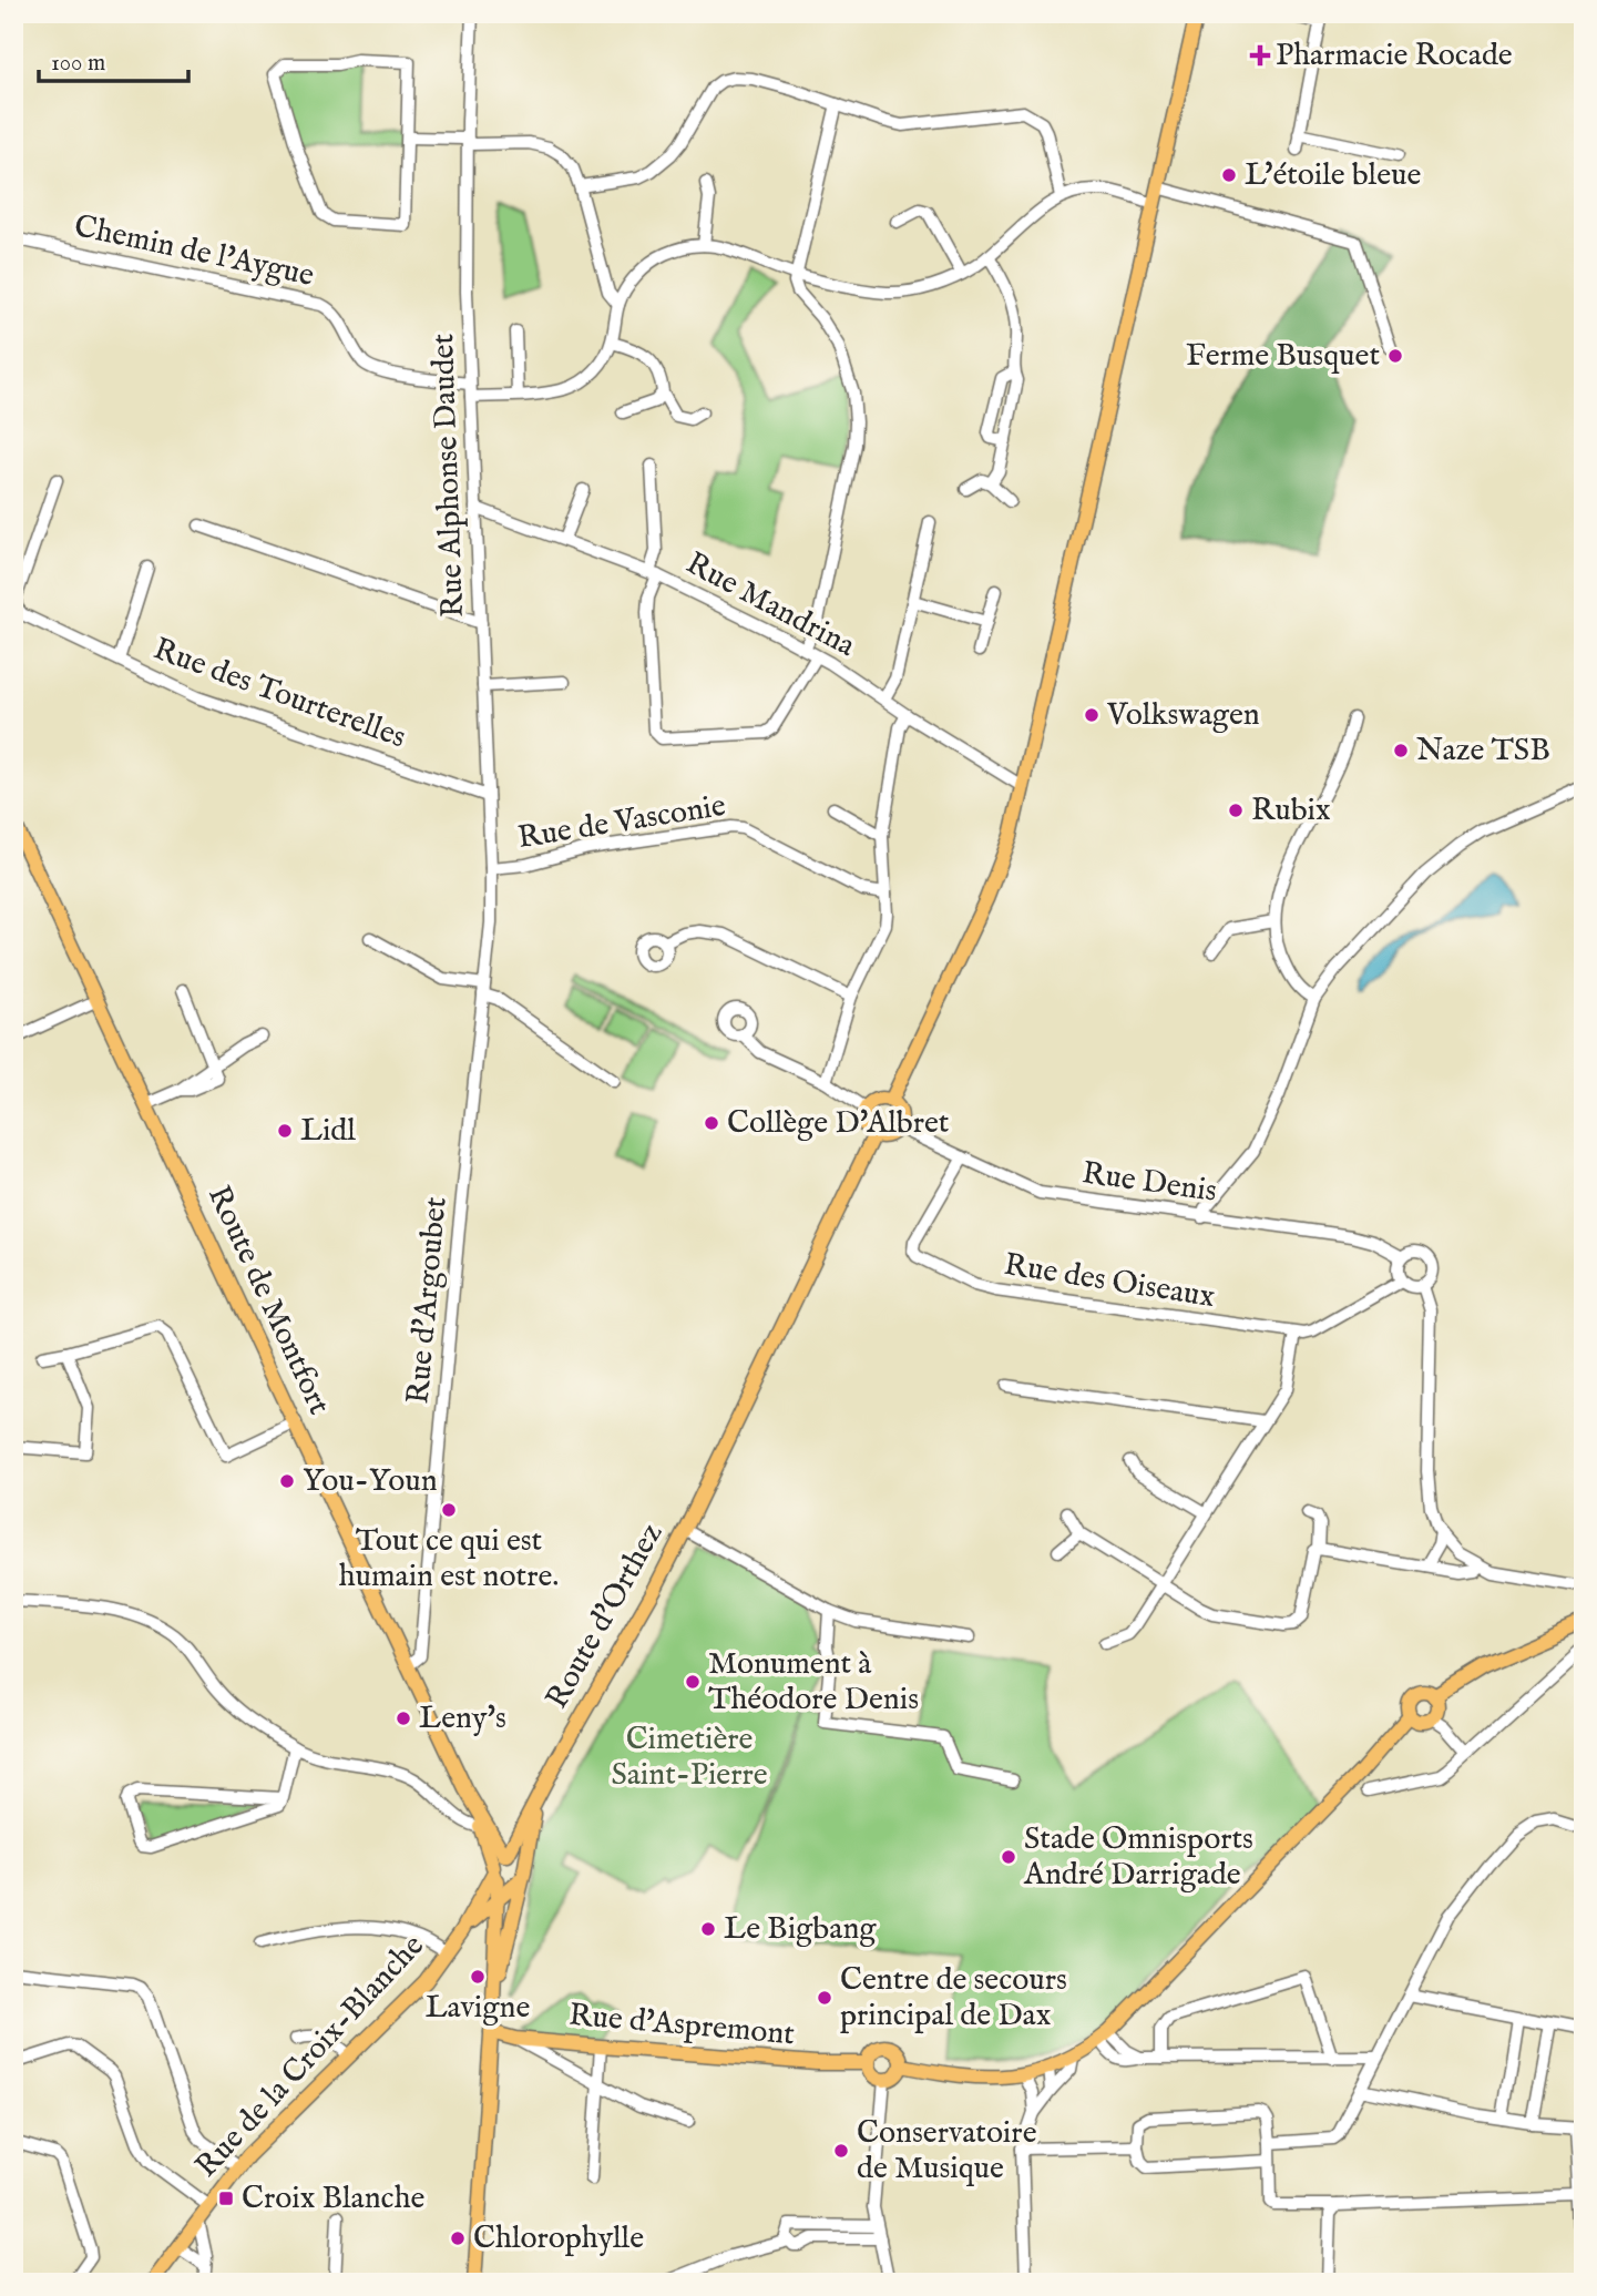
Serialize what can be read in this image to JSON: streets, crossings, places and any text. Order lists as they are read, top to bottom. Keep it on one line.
{"streets":{"main road":["Route de Montfort","Route d'Orthez","Rue d'Aspremont","Rue de la Croix-Blanche"],"street":["Chemin de l'Aygue","Rue Alphonse Daudet","Rue Mandrina","Rue des Tourterelles","Rue de Vasconie","Rue Denis","Rue des Oiseaux","Rue d'Argoubet"]},"crossings":[["Chemin de l'Aygue","Rue Alphonse Daudet"],["Rue Alphonse Daudet","Rue Mandrina"],["Rue Alphonse Daudet","Rue des Tourterelles"],["Rue Alphonse Daudet","Rue de Vasconie"],["Rue Alphonse Daudet","Rue d'Argoubet"],["Rue Denis","Rue des Oiseaux"],["Rue Denis","Route d'Orthez"],["Route de Montfort","Rue d'Argoubet"],["Route de Montfort","Route d'Orthez"],["Route de Montfort","Rue de la Croix-Blanche"],["Route d'Orthez","Rue de la Croix-Blanche"]],"parks":["Cimetière Saint-Pierre"],"places":{"health":["Pharmacie Rocade"],"other":["L'étoile bleue","Ferme Busquet","Volkswagen","Naze TSB","Rubix","Collège D'Albret","Lidl","You-Youn","Tout ce qui est humain est notre.","Monument à Théodore Denis","Leny's","Stade Omnisports André Darrigade","Le Bigbang","Lavigne","Centre de secours principal de Dax","Conservatoire de Musique","Chlorophylle"],"transit":["Croix Blanche"]},"scale_bar":"100 m"}
